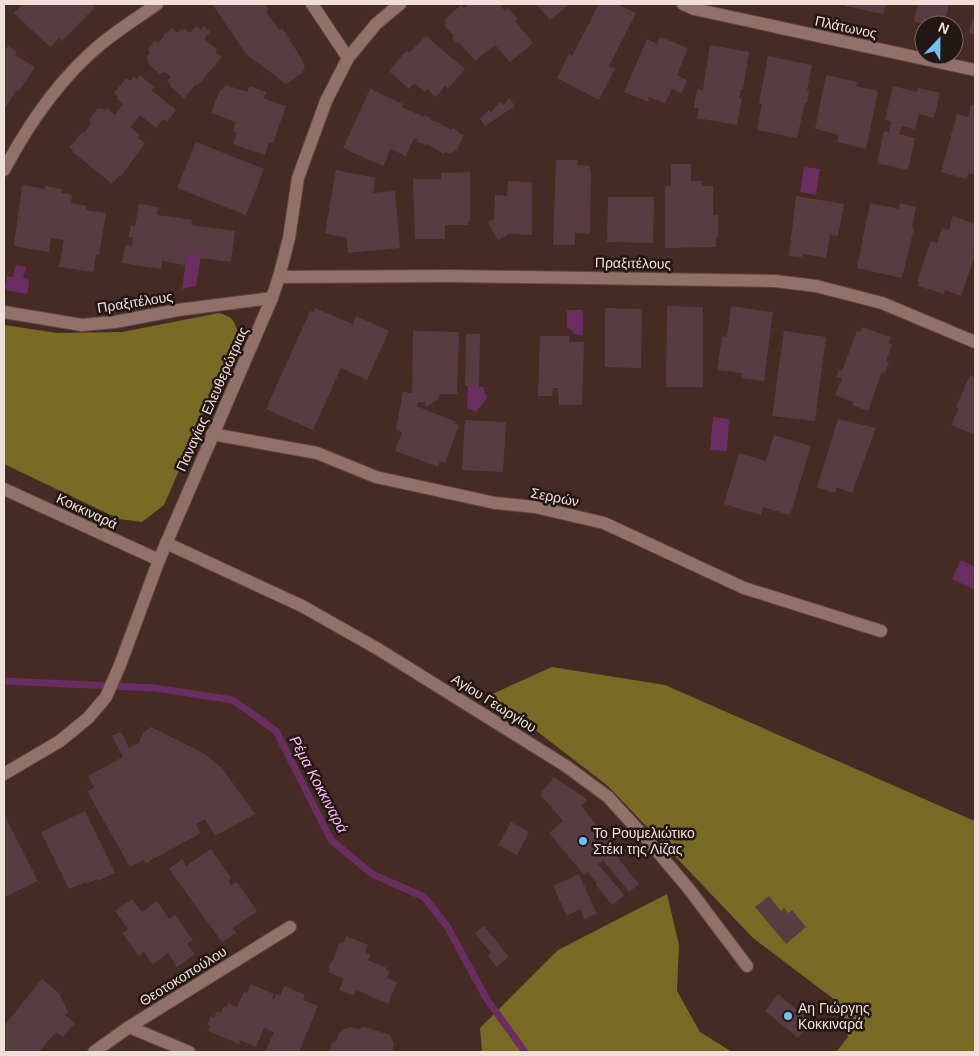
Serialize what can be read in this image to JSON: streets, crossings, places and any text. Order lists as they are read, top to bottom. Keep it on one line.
{"streets":{"street":["Πλάτωνος","Πραξιτέλους","Παναγίας Ελευθερώτριας","Σερρών","Κοκκιναρά","Αγίου Γεωργίου","Θεοτοκοπούλου"]},"crossings":[["Πραξιτέλους","Παναγίας Ελευθερώτριας"],["Παναγίας Ελευθερώτριας","Σερρών"],["Παναγίας Ελευθερώτριας","Κοκκιναρά"],["Παναγίας Ελευθερώτριας","Αγίου Γεωργίου"]],"water":["Ρέμα Κοκκιναρά"],"places":["Το Ρουμελιώτικο Στέκι της Λίζας","Αη Γιώργης Κοκκιναρά"],"north":"top"}
